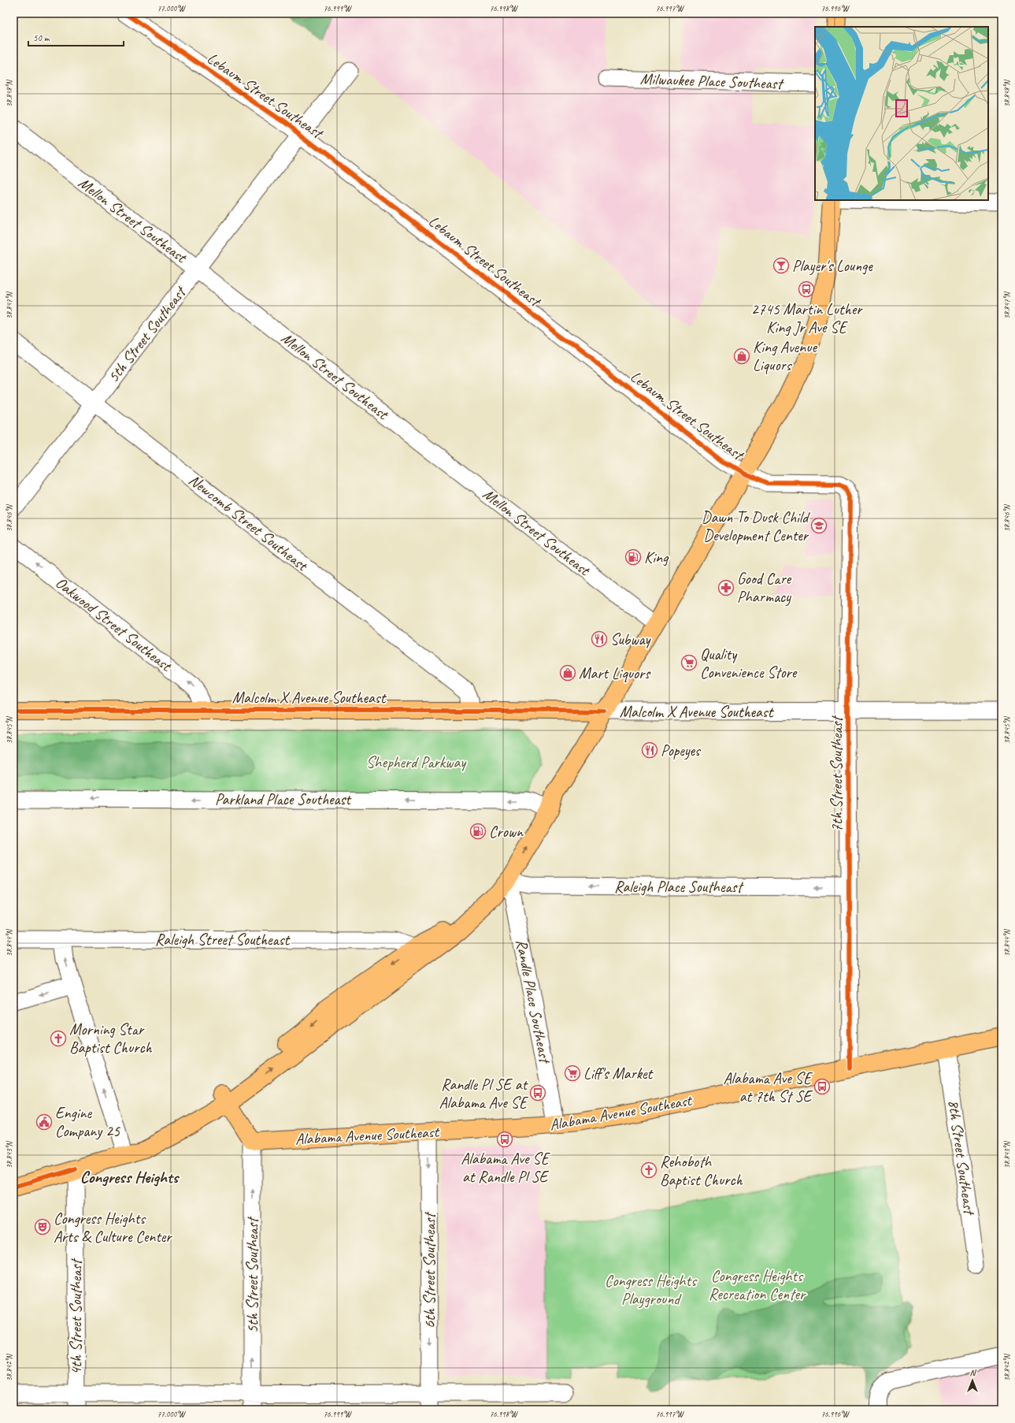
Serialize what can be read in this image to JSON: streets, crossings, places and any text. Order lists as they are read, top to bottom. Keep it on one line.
{"streets":{"main road":["Malcolm X Avenue Southeast","Alabama Avenue Southeast"],"street":["Milwaukee Place Southeast","Lebaum Street Southeast","Mellon Street Southeast","5th Street Southeast","Newcomb Street Southeast","Oakwood Street Southeast","7th Street Southeast","Parkland Place Southeast","Raleigh Place Southeast","Raleigh Street Southeast","Randle Place Southeast","8th Street Southeast","6th Street Southeast","4th Street Southeast"]},"crossings":[["Lebaum Street Southeast","5th Street Southeast"],["Lebaum Street Southeast","7th Street Southeast"],["Mellon Street Southeast","5th Street Southeast"],["5th Street Southeast","Newcomb Street Southeast"],["5th Street Southeast","Alabama Avenue Southeast"],["Newcomb Street Southeast","Malcolm X Avenue Southeast"],["Oakwood Street Southeast","Malcolm X Avenue Southeast"],["Malcolm X Avenue Southeast","7th Street Southeast"],["7th Street Southeast","Raleigh Place Southeast"],["7th Street Southeast","Alabama Avenue Southeast"],["Raleigh Place Southeast","Randle Place Southeast"],["Randle Place Southeast","Alabama Avenue Southeast"],["Alabama Avenue Southeast","8th Street Southeast"],["Alabama Avenue Southeast","6th Street Southeast"]],"one_way":["Oakwood Street Southeast","Parkland Place Southeast","Raleigh Place Southeast","6th Street Southeast"],"districts":["Congress Heights"],"parks":["Shepherd Parkway","Congress Heights Recreation Center","Congress Heights Playground"],"places":{"bar":["Player's Lounge"],"bus stop":["2745 Martin Luther King Jr Ave SE","Alabama Ave SE at 7th St SE","Randle Pl SE at Alabama Ave SE","Alabama Ave SE at Randle Pl SE"],"shop":["King Avenue Liquors","Mart Liquors"],"school or university":["Dawn To Dusk Child Development Center"],"fuel station":["King","Crown"],"pharmacy":["Good Care Pharmacy"],"restaurant":["Subway","Popeyes"],"supermarket":["Quality Convenience Store","Liff's Market"],"church":["Morning Star Baptist Church","Rehoboth Baptist Church"],"public building":["Engine Company 25"],"theatre":["Congress Heights Arts & Culture Center"]},"scale_bar":"50 m","north":"top","coordinates":["77.000°W","76.999°W","76.998°W","76.997°W","76.996°W","38.848°N","38.847°N","38.846°N","38.845°N","38.844°N","38.843°N","38.842°N"]}
